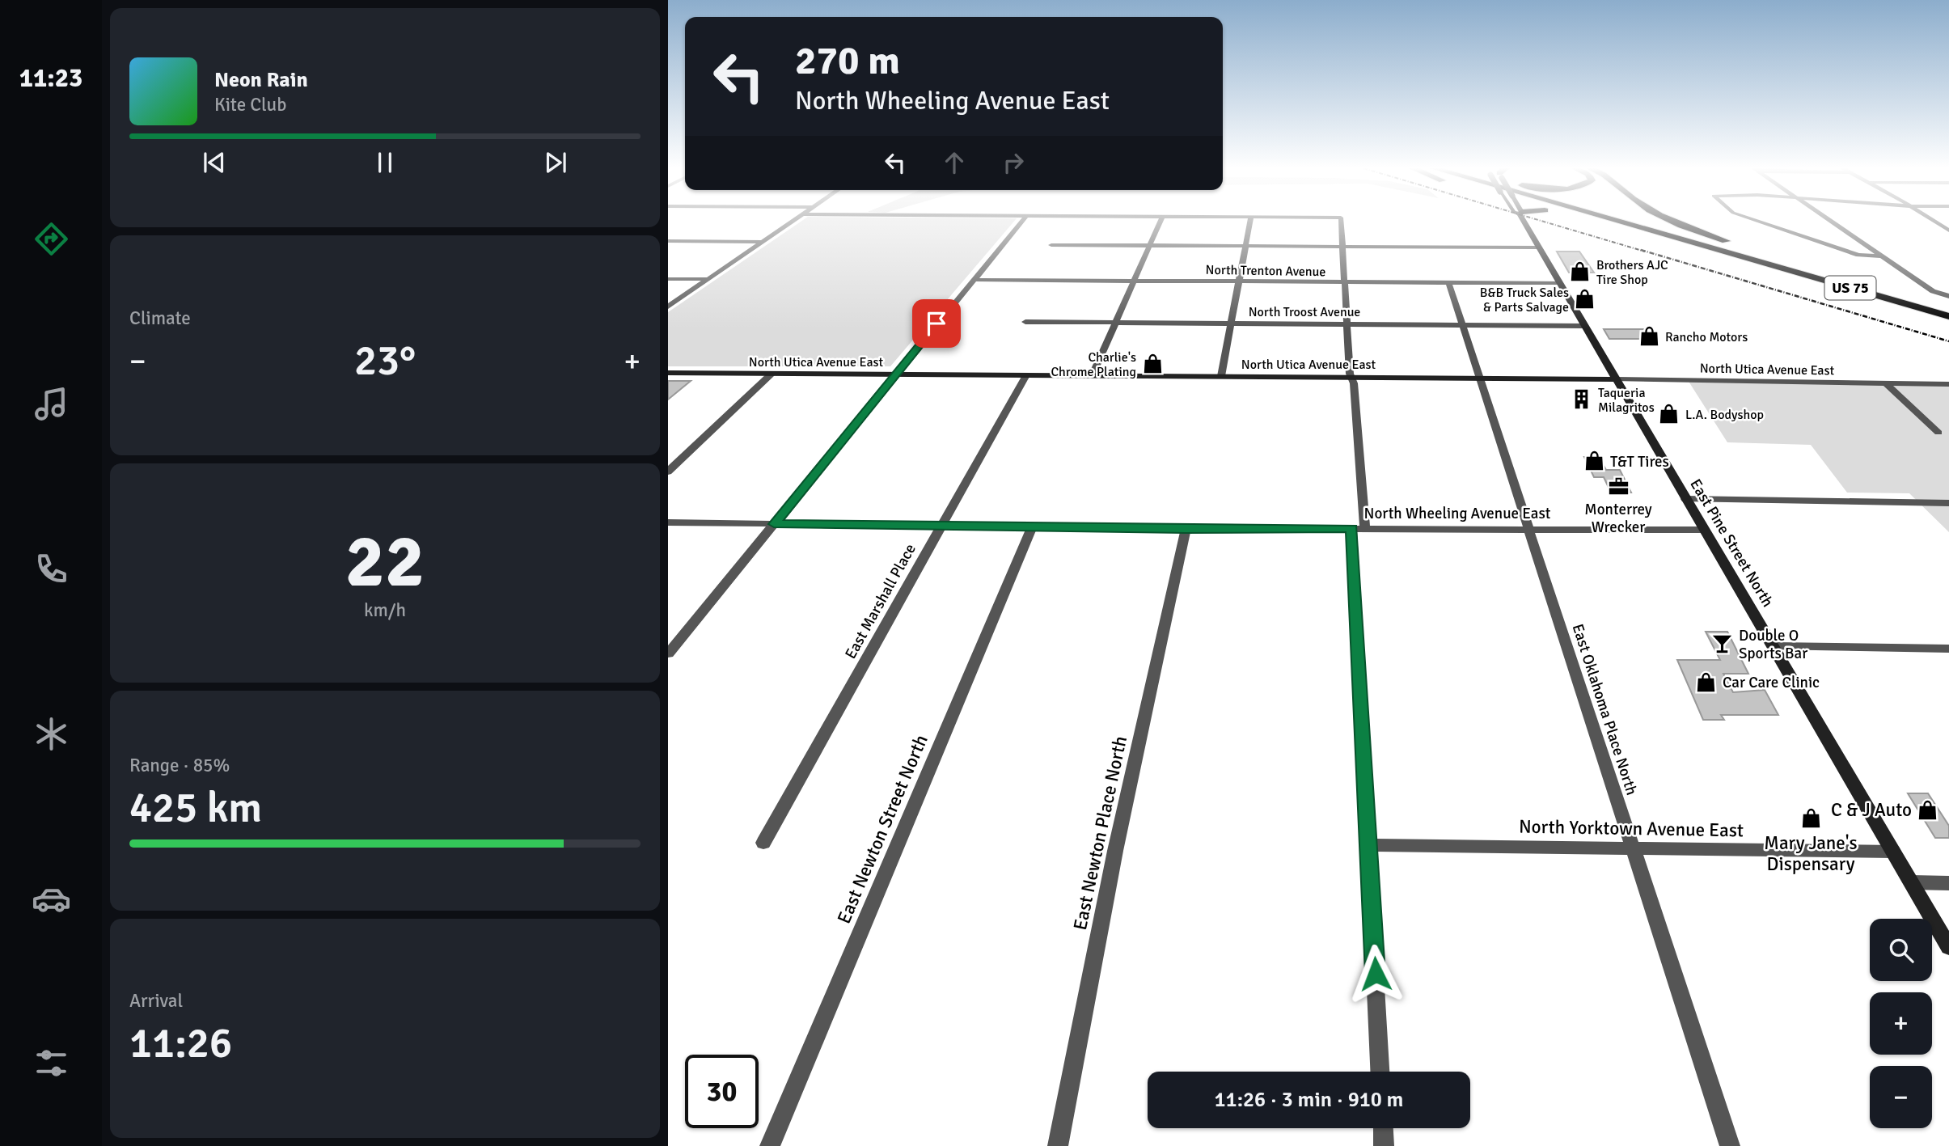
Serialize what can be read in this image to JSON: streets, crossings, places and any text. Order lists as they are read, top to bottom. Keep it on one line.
{"streets":{"highway":["US 75"],"main road":["North Utica Avenue East","East Pine Street North"],"street":["North Trenton Avenue","North Troost Avenue","North Wheeling Avenue East","East Marshall Place","East Oklahoma Place North","North Yorktown Avenue East","East Newton Street North","East Newton Place North"]},"crossings":[["North Trenton Avenue","East Pine Street North"],["North Trenton Avenue","East Oklahoma Place North"],["North Troost Avenue","East Pine Street North"],["North Troost Avenue","East Oklahoma Place North"],["North Utica Avenue East","East Pine Street North"],["North Utica Avenue East","East Marshall Place"],["North Utica Avenue East","East Oklahoma Place North"],["North Wheeling Avenue East","East Pine Street North"],["North Wheeling Avenue East","East Marshall Place"],["North Wheeling Avenue East","East Oklahoma Place North"],["North Wheeling Avenue East","East Newton Street North"],["North Wheeling Avenue East","East Newton Place North"],["East Pine Street North","North Yorktown Avenue East"],["East Oklahoma Place North","North Yorktown Avenue East"]],"places":{"shop":["Brothers AJC Tire Shop","B&B Truck Sales & Parts Salvage","Rancho Motors","Charlie's Chrome Plating","L.A. Bodyshop","T&T Tires","Car Care Clinic","C & J Auto","Mary Jane's Dispensary"],"building":["Taqueria Milagritos"],"office":["Monterrey Wrecker"],"bar":["Double O Sports Bar"]},"page":{"tabs":"11:23","turn":["270 m","North Wheeling Avenue East"],"song":["Neon Rain","Kite Club"],"tile":["Climate",["22","km/h"],["Range · 85%","425 km"],["Arrival","11:26"]],"heat":["−","23°","+"],"map_buttons":["+","−"],"limit":"30","trip":"11:26 · 3 min · 910 m"}}
